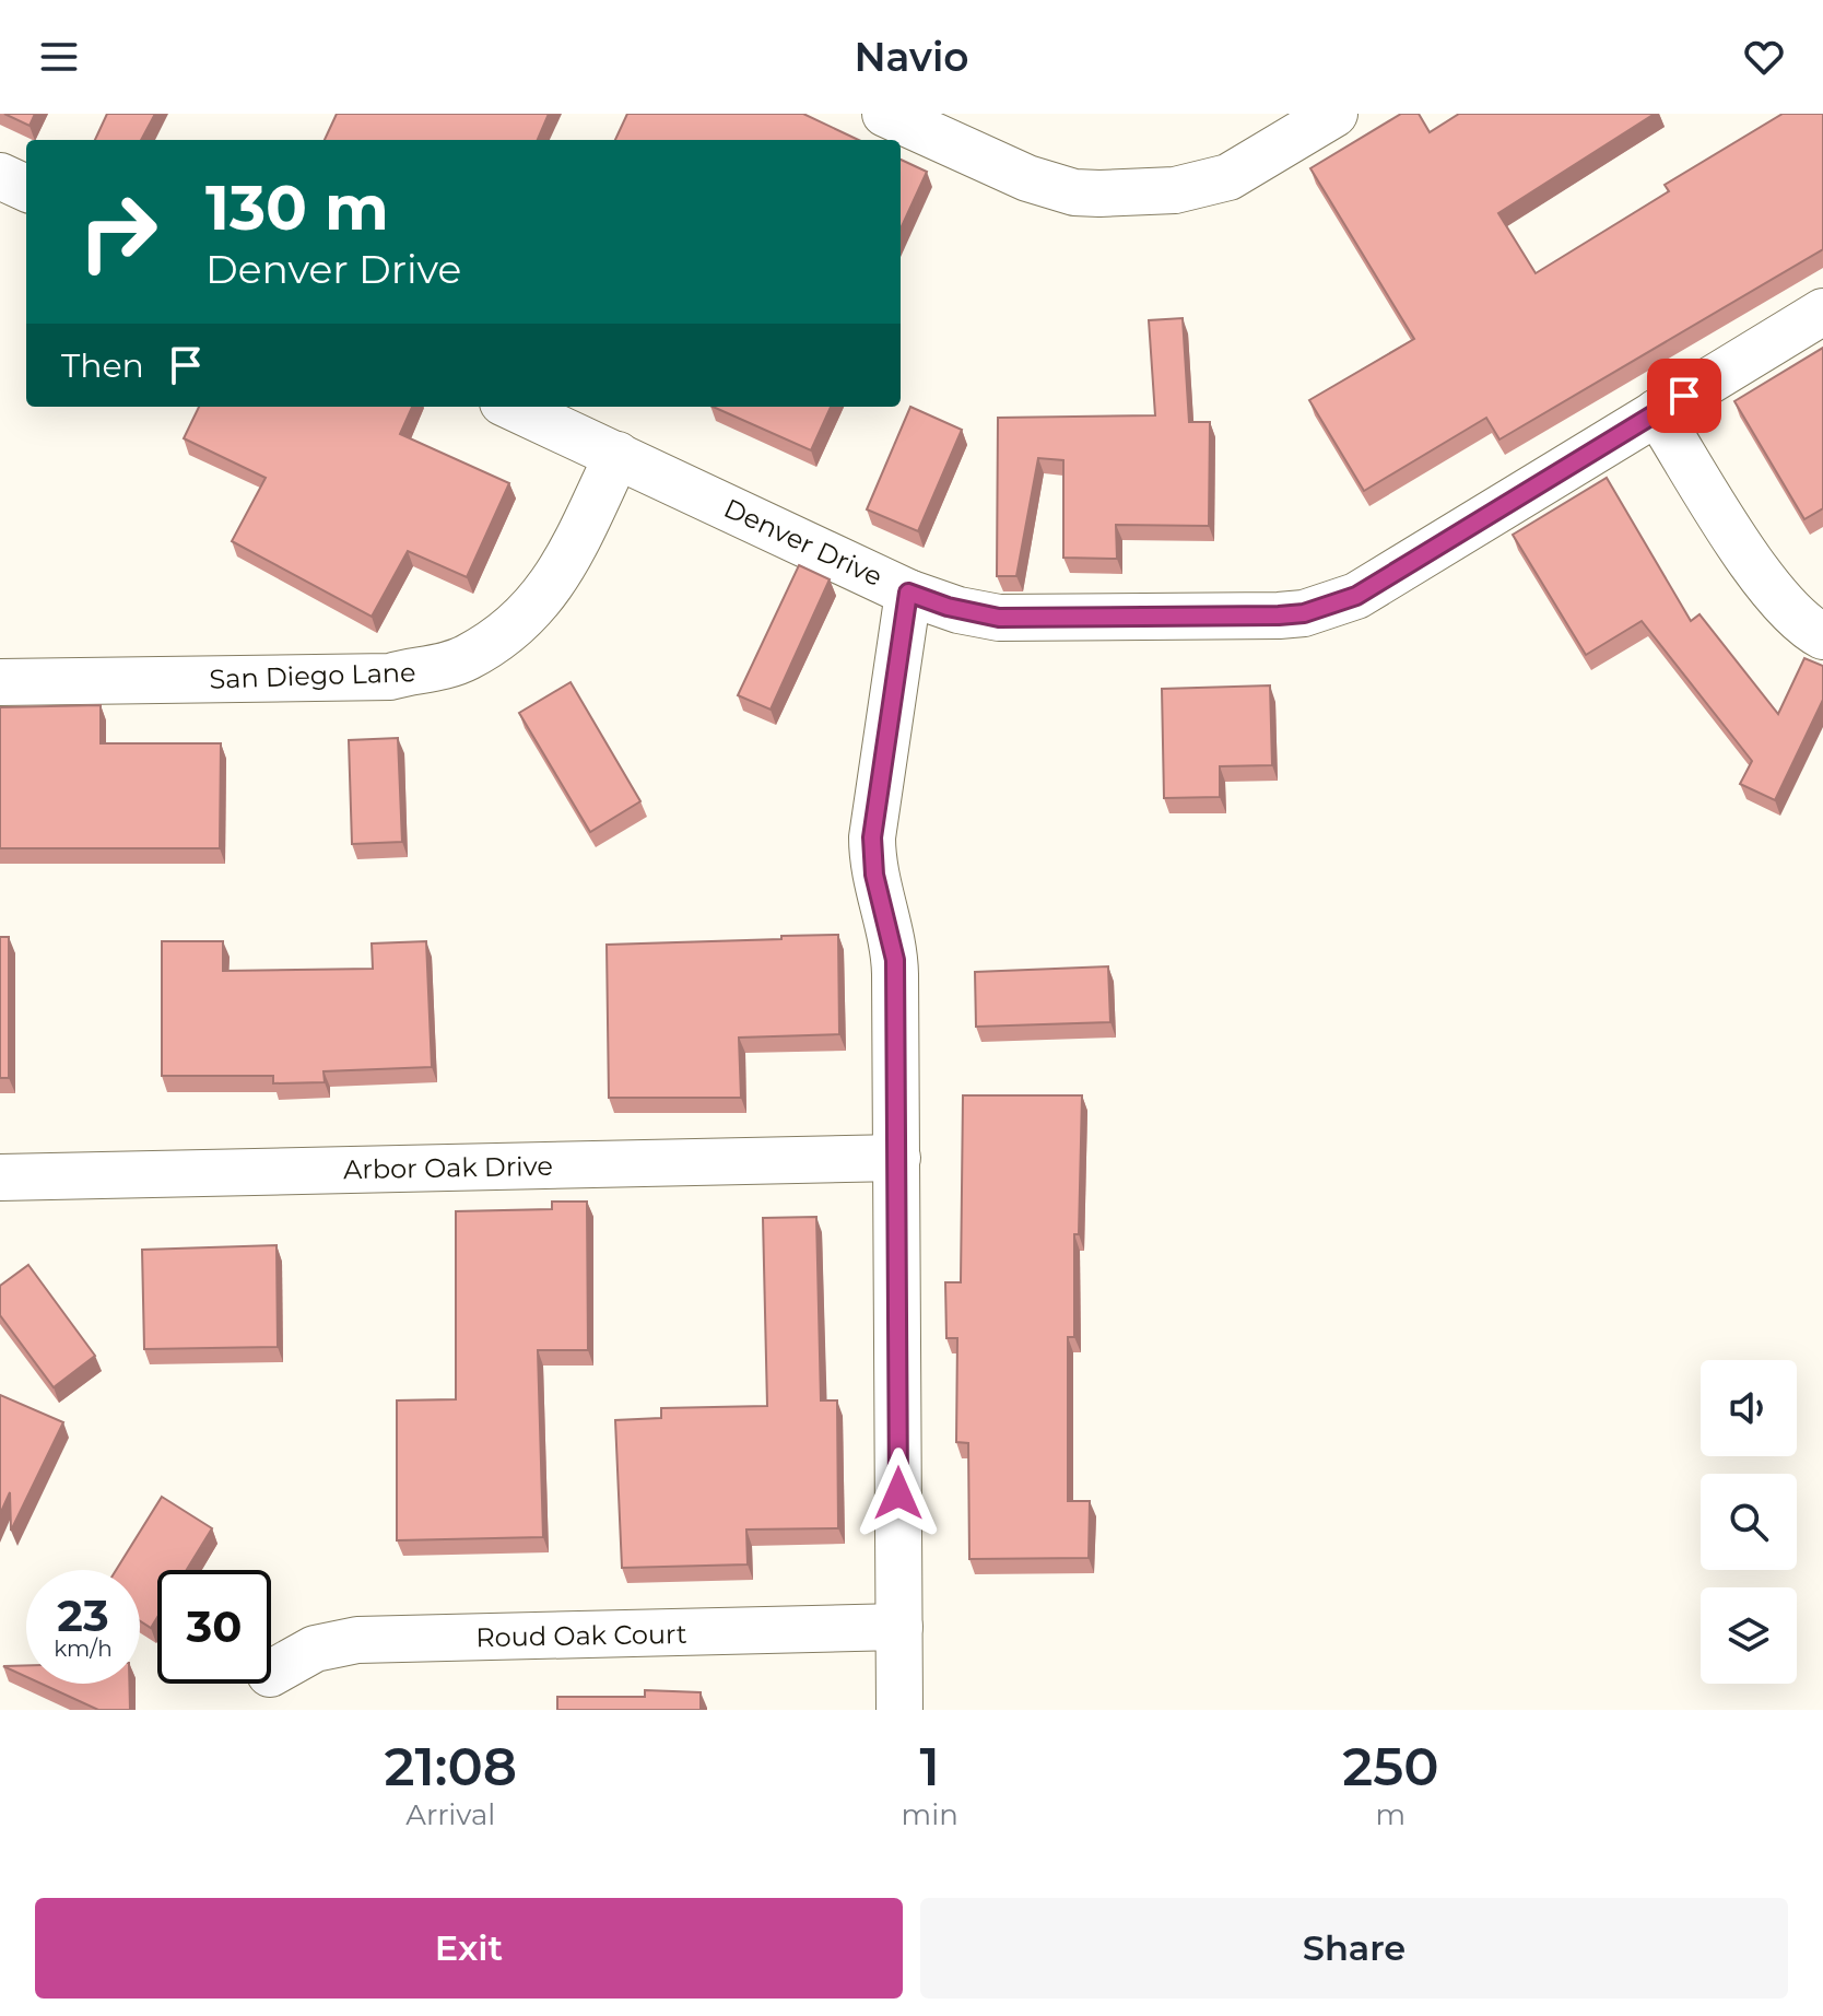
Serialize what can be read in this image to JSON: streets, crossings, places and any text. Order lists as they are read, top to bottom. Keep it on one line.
{"streets":{"street":["Denver Drive","San Diego Lane","Arbor Oak Drive","Roud Oak Court"]},"crossings":[["Denver Drive","San Diego Lane"]],"page":{"header":"Navio","turn":["130 m","Denver Drive"],"then":"Then","speed":"23 km/h","limit":"30","eta":["21:08","Arrival","1","min","250","m"],"buttons":["Exit","Share"]}}
